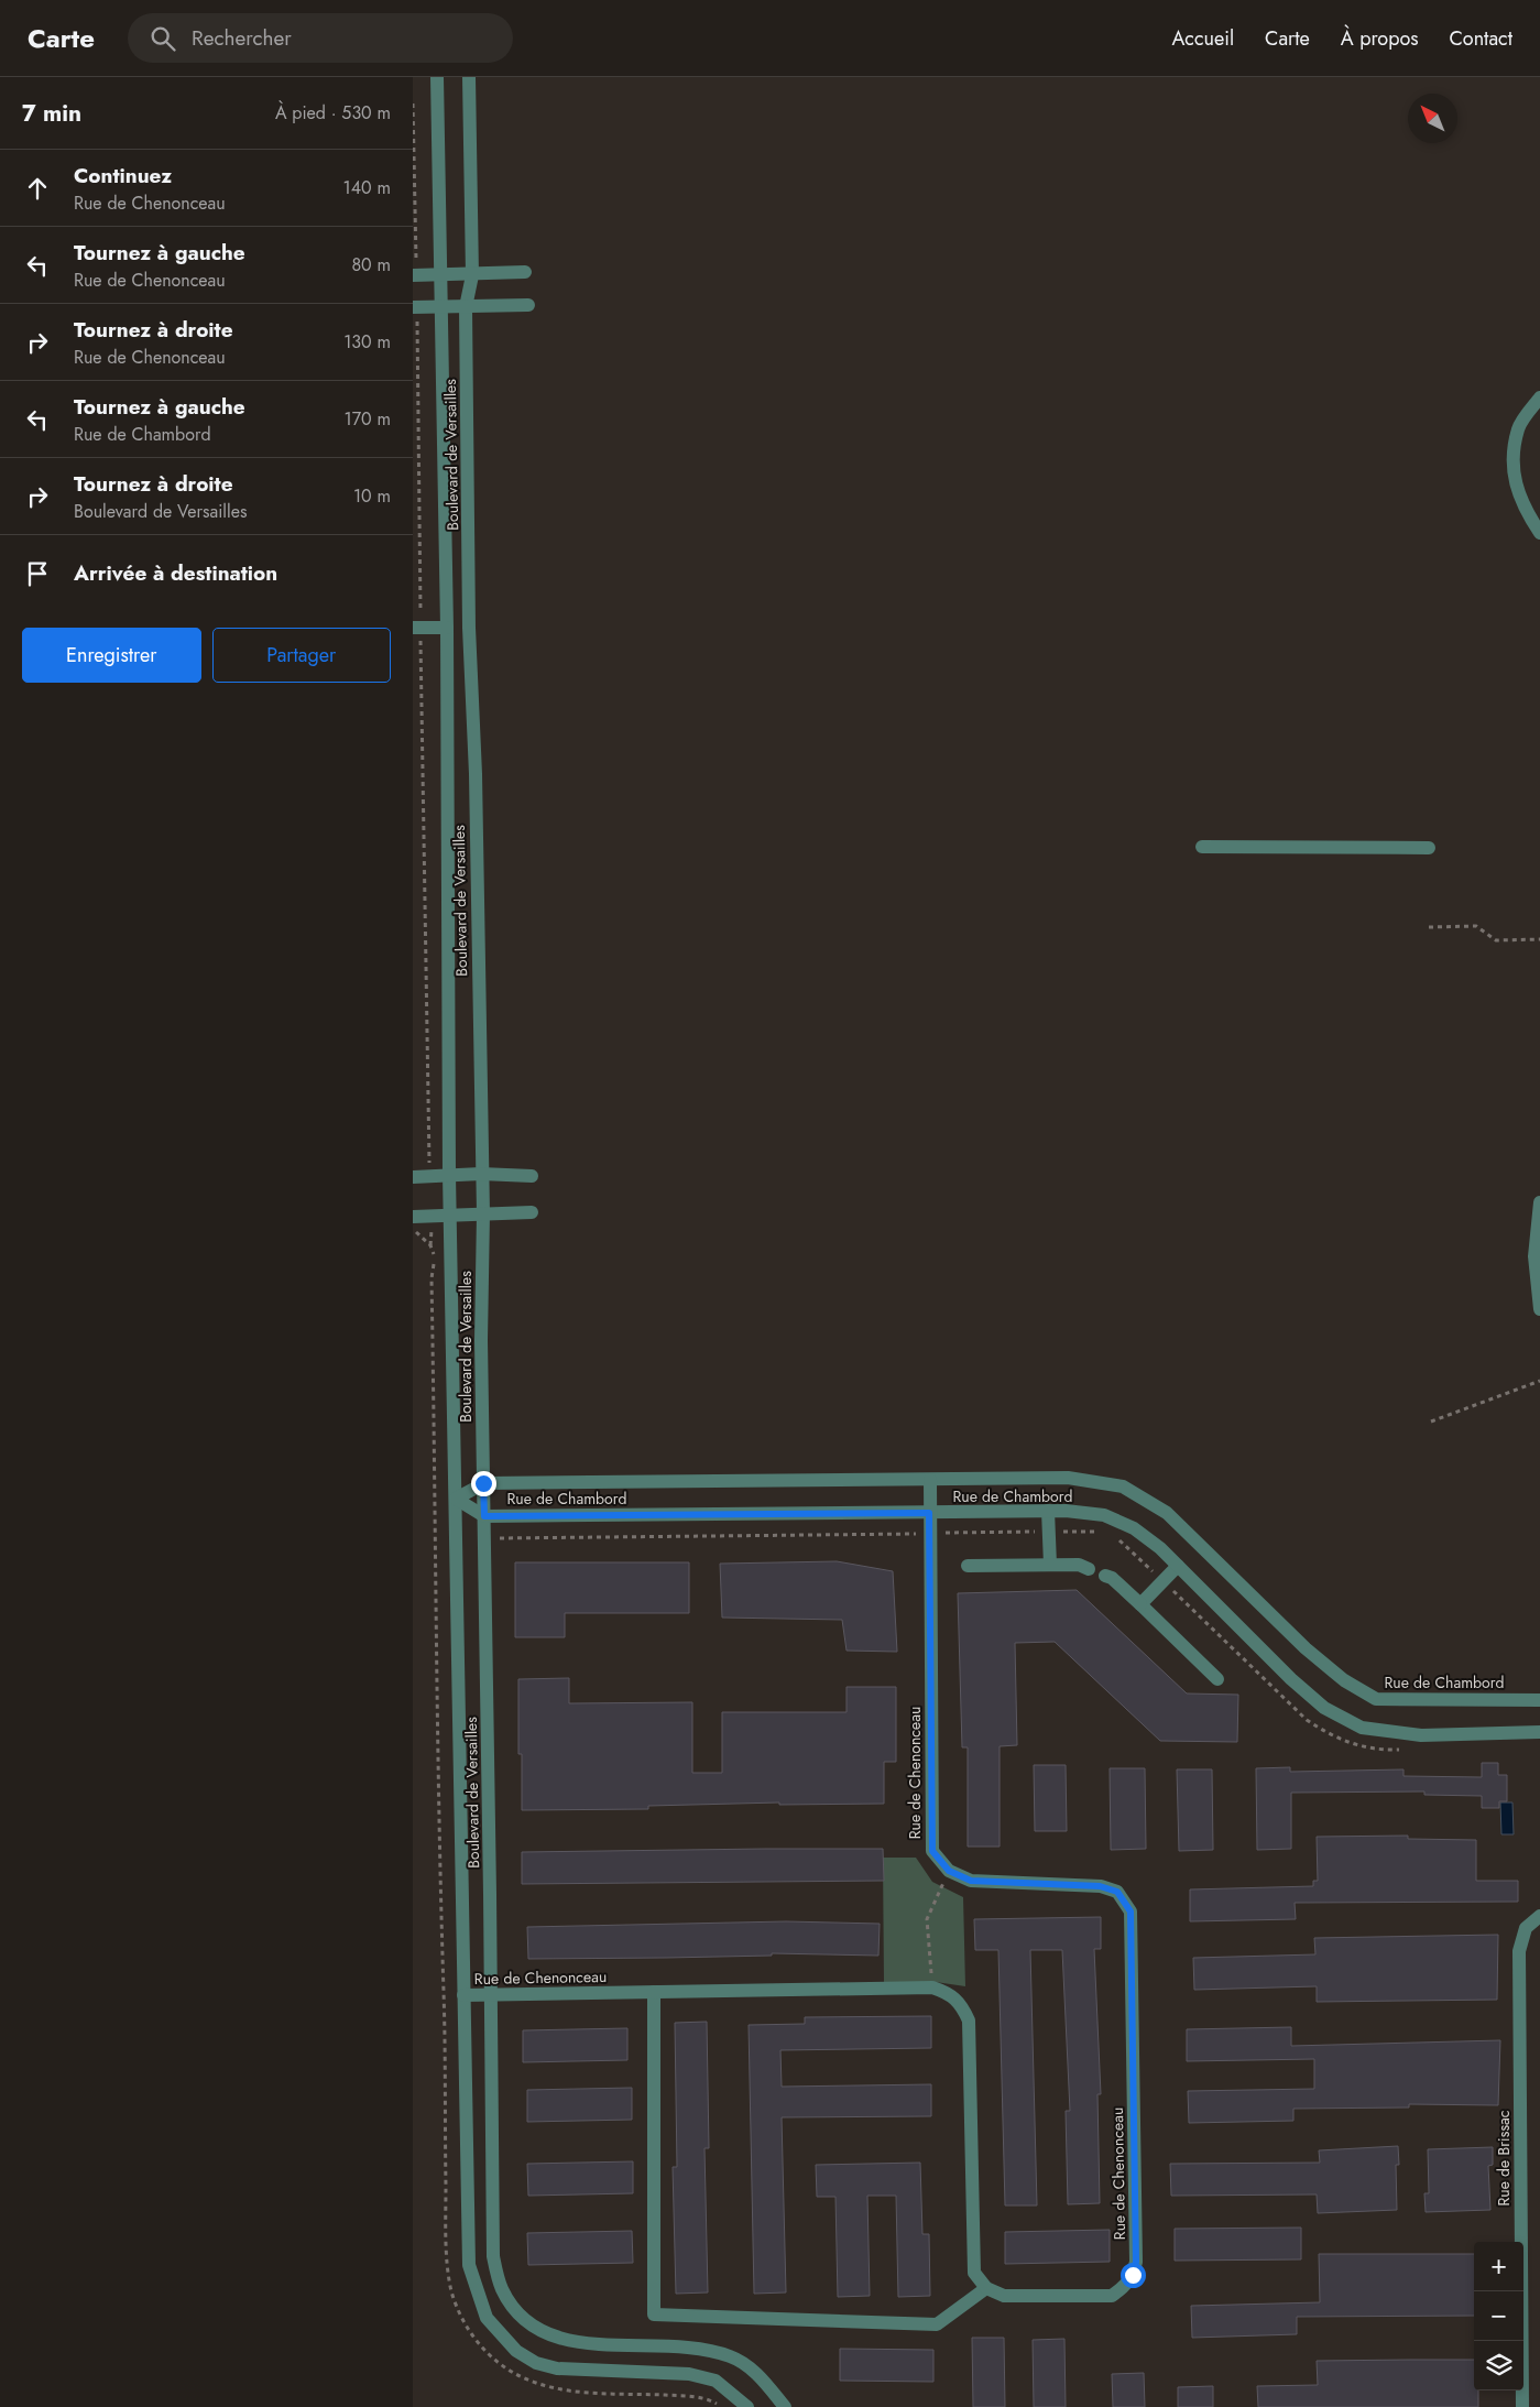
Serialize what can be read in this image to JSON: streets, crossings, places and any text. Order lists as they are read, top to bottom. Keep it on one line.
{"streets":{"street":["Boulevard de Versailles","Rue de Chambord","Rue de Chenonceau","Rue de Brissac"]},"crossings":[["Boulevard de Versailles","Rue de Chambord"],["Boulevard de Versailles","Rue de Chenonceau"],["Rue de Chambord","Rue de Chenonceau"]],"north":"top left","page":{"header":"Carte","search":"Rechercher","nav":["Accueil","Carte","À propos","Contact"],"heading":["7 min","À pied · 530 m"],"list":[["Continuez","Rue de Chenonceau","140 m"],["Tournez à gauche","Rue de Chenonceau","80 m"],["Tournez à droite","Rue de Chenonceau","130 m"],["Tournez à gauche","Rue de Chambord","170 m"],["Tournez à droite","Boulevard de Versailles","10 m"],"Arrivée à destination"],"buttons":["Enregistrer","Partager"],"map_buttons":["+","−"]}}
